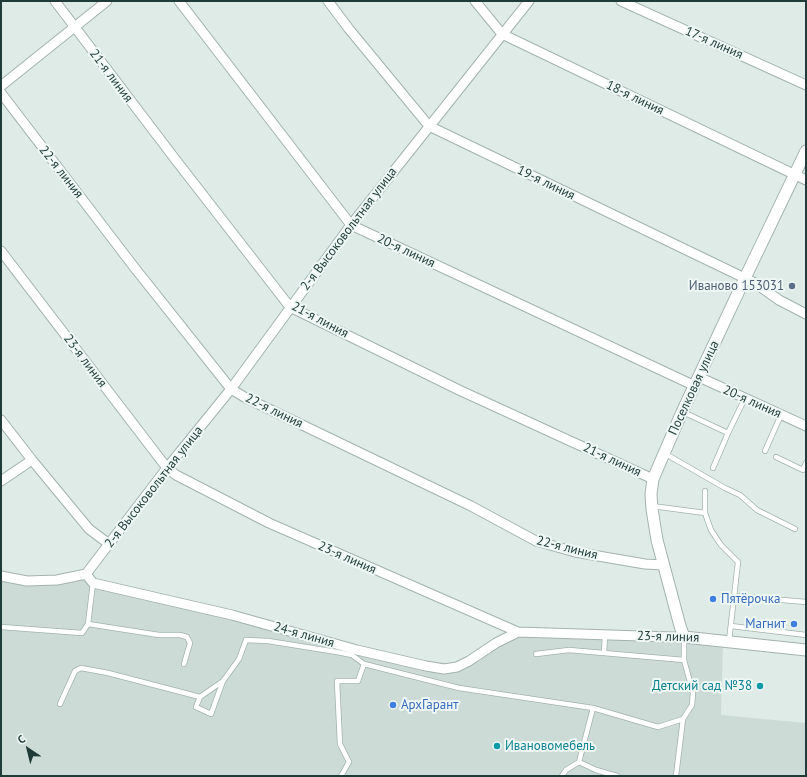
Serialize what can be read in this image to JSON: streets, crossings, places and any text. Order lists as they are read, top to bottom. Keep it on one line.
{"streets":{"street":["17-я линия","21-я линия","18-я линия","22-я линия","19-я линия","2-я Высоковольтная улица","20-я линия","23-я линия","Поселковая улица","24-я линия"]},"crossings":[["21-я линия","2-я Высоковольтная улица"],["21-я линия","Поселковая улица"],["18-я линия","2-я Высоковольтная улица"],["18-я линия","Поселковая улица"],["22-я линия","2-я Высоковольтная улица"],["22-я линия","Поселковая улица"],["19-я линия","2-я Высоковольтная улица"],["19-я линия","Поселковая улица"],["2-я Высоковольтная улица","20-я линия"],["2-я Высоковольтная улица","23-я линия"],["20-я линия","Поселковая улица"],["23-я линия","Поселковая улица"],["23-я линия","24-я линия"]],"places":["Иваново 153031","Пятёрочка","Магнит","Детский сад №38","АрхГарант","Ивановомебель"],"north":"top left"}
